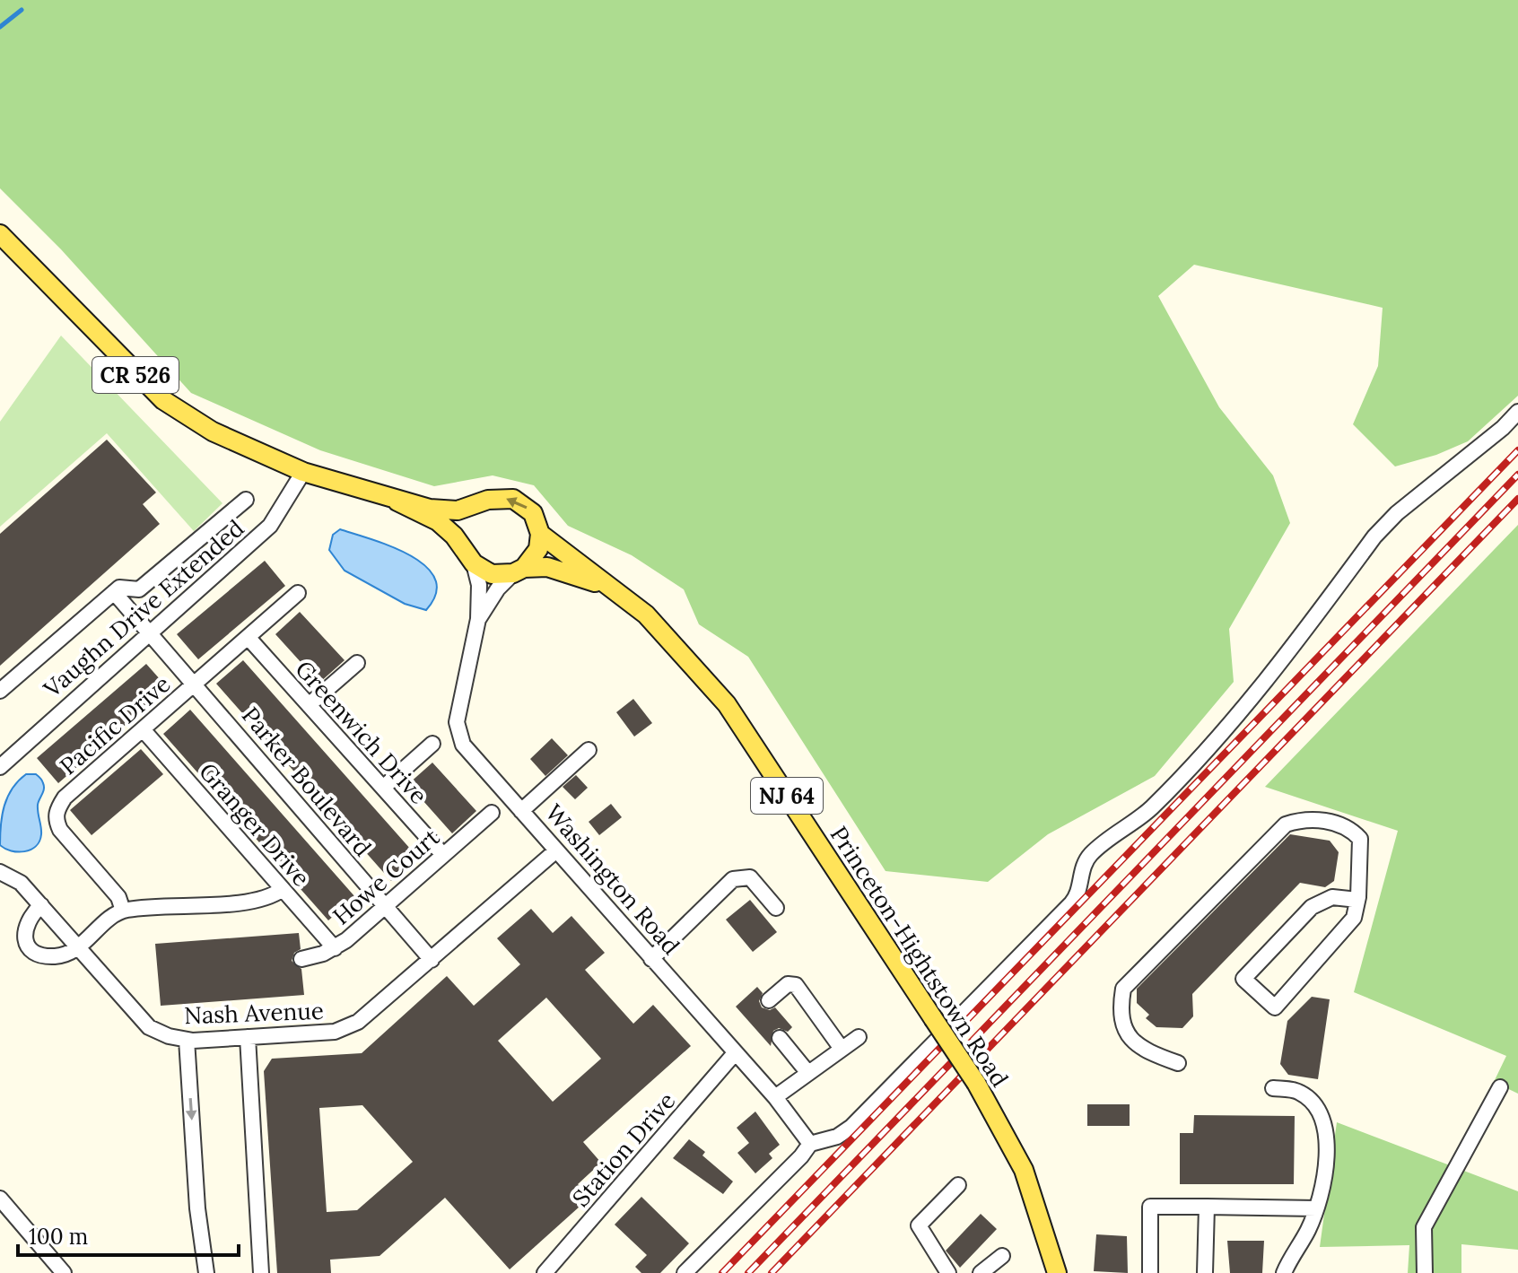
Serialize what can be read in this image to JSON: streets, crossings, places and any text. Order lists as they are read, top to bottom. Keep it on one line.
{"streets":{"main road":["CR 526","NJ 64","Princeton-Hightstown Road"],"street":["Vaughn Drive Extended","Pacific Drive","Greenwich Drive","Parker Boulevard","Granger Drive","Howe Court","Washington Road","Nash Avenue","Station Drive"]},"crossings":[["CR 526","Vaughn Drive Extended"],["CR 526","Washington Road"],["CR 526","Princeton-Hightstown Road"],["Vaughn Drive Extended","Parker Boulevard"],["Pacific Drive","Greenwich Drive"],["Pacific Drive","Parker Boulevard"],["Pacific Drive","Granger Drive"],["Greenwich Drive","Howe Court"],["Parker Boulevard","Howe Court"],["Parker Boulevard","Nash Avenue"],["Granger Drive","Howe Court"],["Washington Road","Princeton-Hightstown Road"],["Washington Road","Nash Avenue"],["Washington Road","Station Drive"]],"scale_bar":"100 m"}
